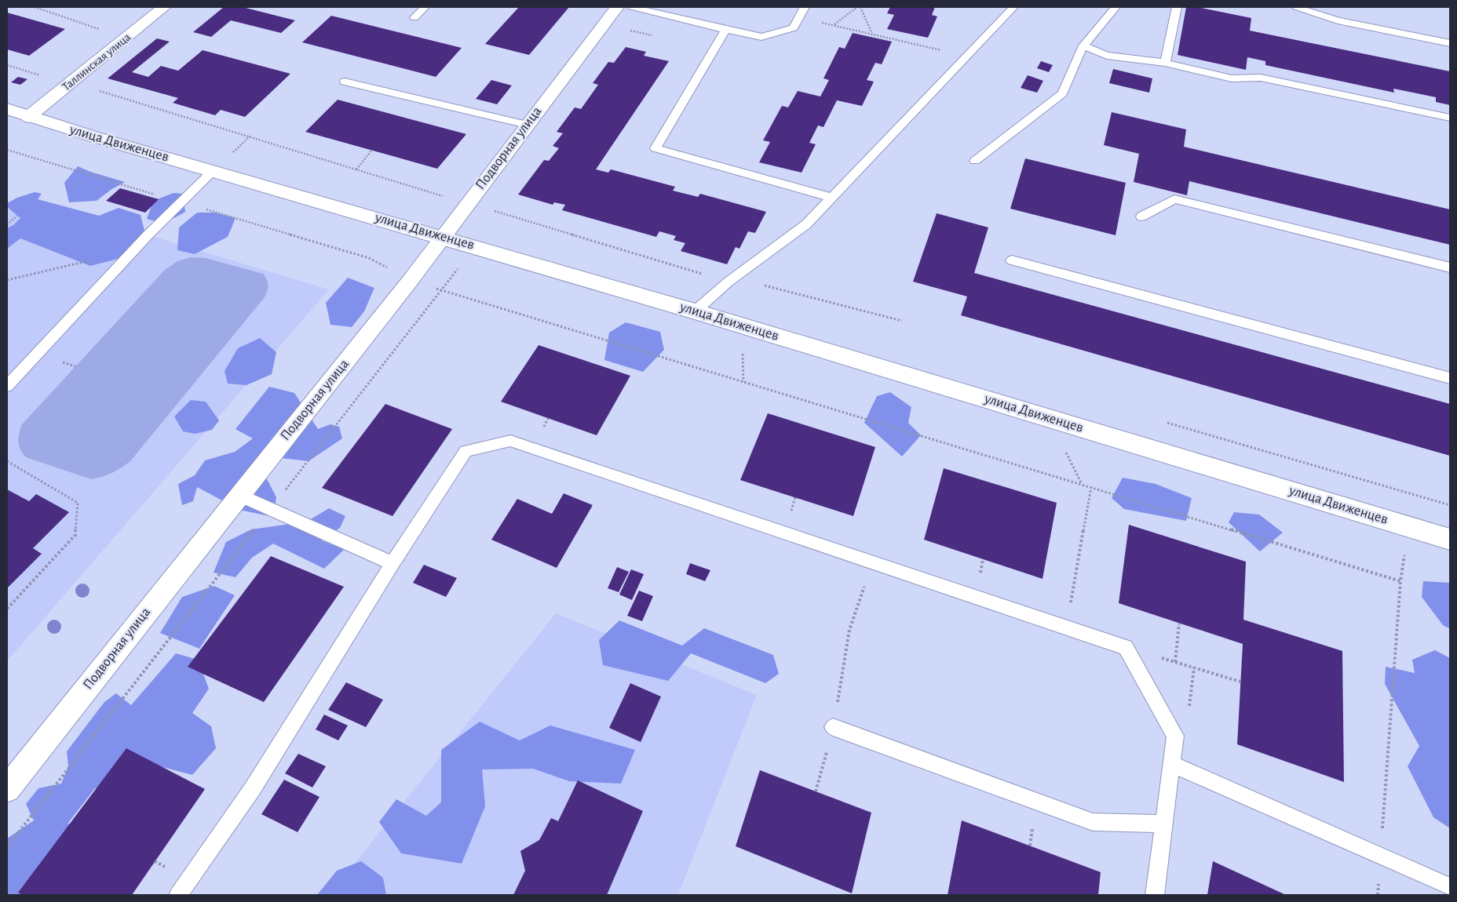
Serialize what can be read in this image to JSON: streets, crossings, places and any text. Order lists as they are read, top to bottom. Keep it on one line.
{"streets":{"street":["Таллинская улица","улица Движенцев","Подворная улица"]},"crossings":[["Таллинская улица","улица Движенцев"],["улица Движенцев","Подворная улица"]]}
